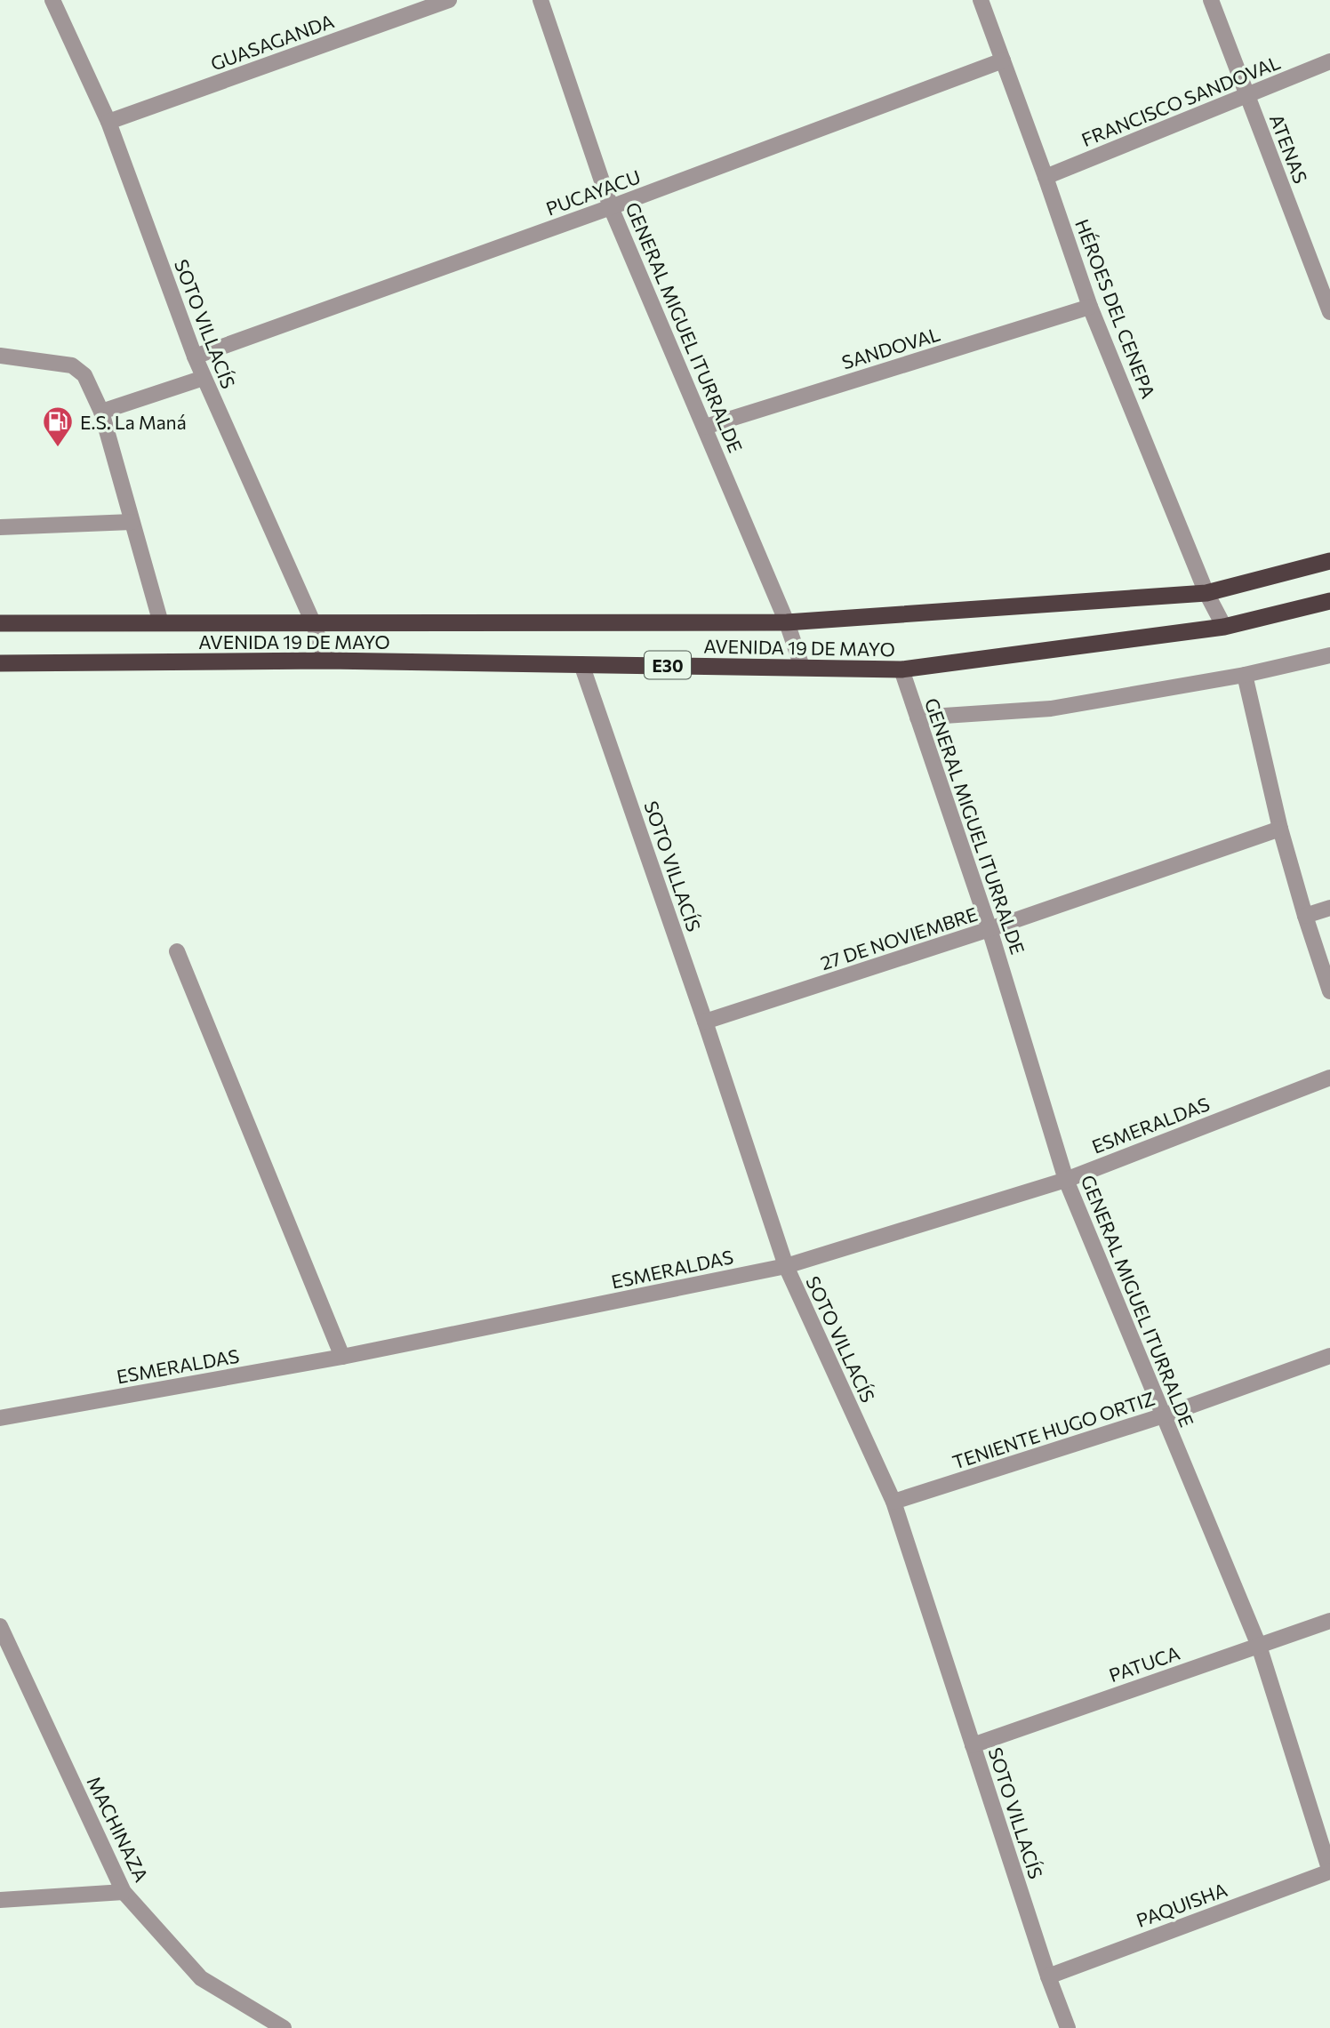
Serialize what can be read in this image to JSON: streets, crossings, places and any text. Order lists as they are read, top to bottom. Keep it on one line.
{"streets":{"highway":["AVENIDA 19 DE MAYO","E30"],"street":["GUASAGANDA","FRANCISCO SANDOVAL","ATENAS","PUCAYACU","HÉROES DEL CENEPA","SOTO VILLACÍS","GENERAL MIGUEL ITURRALDE","SANDOVAL","27 DE NOVIEMBRE","ESMERALDAS","TENIENTE HUGO ORTIZ","PATUCA","MACHINAZA","PAQUISHA"]},"crossings":[["GUASAGANDA","SOTO VILLACÍS"],["FRANCISCO SANDOVAL","ATENAS"],["FRANCISCO SANDOVAL","HÉROES DEL CENEPA"],["PUCAYACU","HÉROES DEL CENEPA"],["PUCAYACU","SOTO VILLACÍS"],["PUCAYACU","GENERAL MIGUEL ITURRALDE"],["HÉROES DEL CENEPA","SANDOVAL"],["HÉROES DEL CENEPA","AVENIDA 19 DE MAYO"],["SOTO VILLACÍS","AVENIDA 19 DE MAYO"],["SOTO VILLACÍS","27 DE NOVIEMBRE"],["SOTO VILLACÍS","ESMERALDAS"],["SOTO VILLACÍS","TENIENTE HUGO ORTIZ"],["SOTO VILLACÍS","PATUCA"],["SOTO VILLACÍS","PAQUISHA"],["GENERAL MIGUEL ITURRALDE","SANDOVAL"],["GENERAL MIGUEL ITURRALDE","AVENIDA 19 DE MAYO"],["GENERAL MIGUEL ITURRALDE","27 DE NOVIEMBRE"],["GENERAL MIGUEL ITURRALDE","ESMERALDAS"],["GENERAL MIGUEL ITURRALDE","TENIENTE HUGO ORTIZ"],["GENERAL MIGUEL ITURRALDE","PATUCA"],["GENERAL MIGUEL ITURRALDE","PAQUISHA"]],"places":{"fuel station":["E.S. La Maná"]}}
